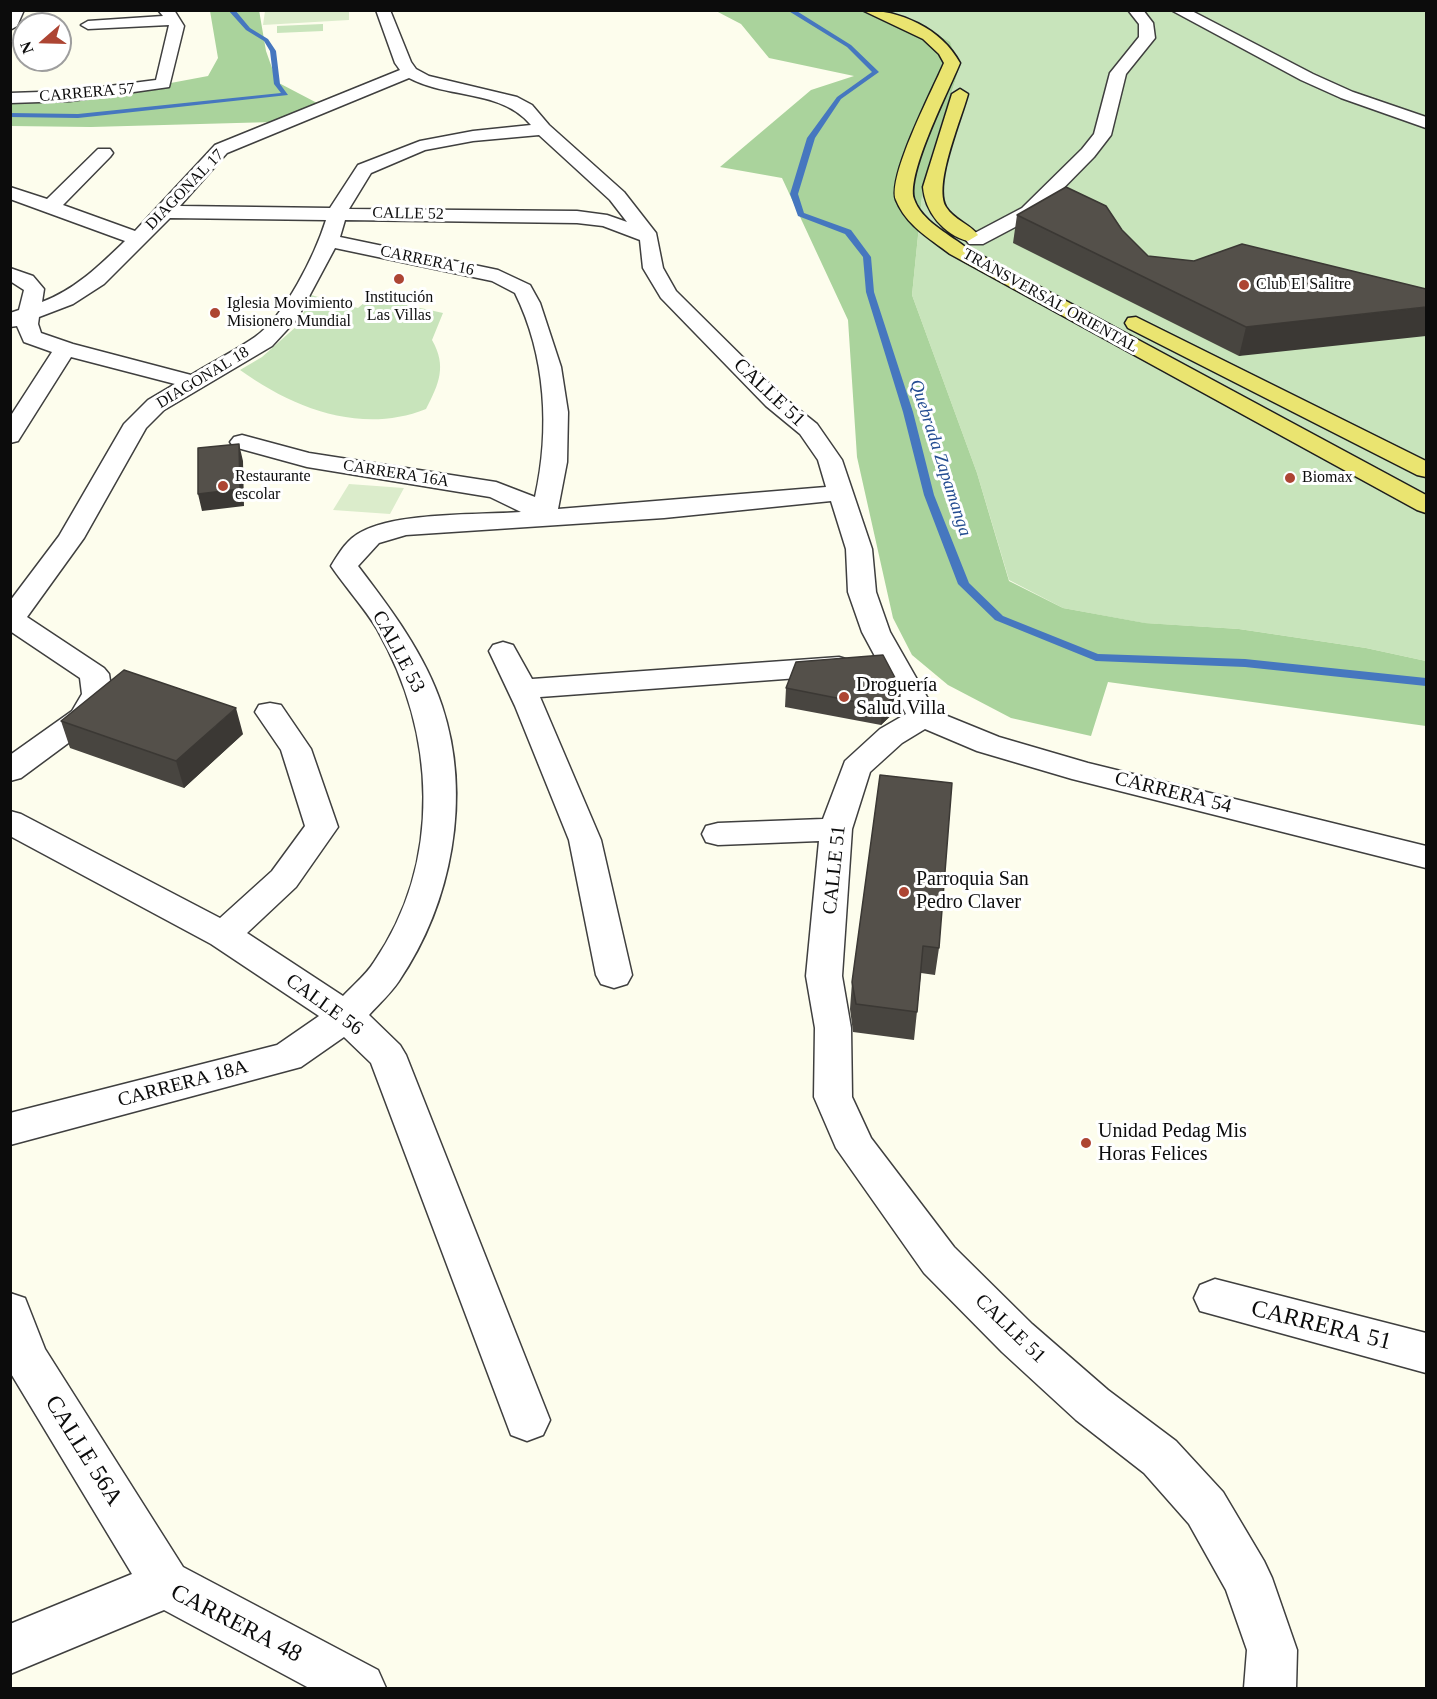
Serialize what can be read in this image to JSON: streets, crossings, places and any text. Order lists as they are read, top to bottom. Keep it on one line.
{"streets":{"main road":["TRANSVERSAL ORIENTAL"],"street":["CARRERA 57","DIAGONAL 17","CALLE 52","CARRERA 16","DIAGONAL 18","CALLE 51","CARRERA 16A","CALLE 53","CARRERA 54","CALLE 56","CARRERA 18A","CARRERA 51","CALLE 56A","CARRERA 48"]},"crossings":[["DIAGONAL 17","CALLE 52"],["CALLE 52","DIAGONAL 18"],["CALLE 52","CALLE 51"],["CARRERA 16","DIAGONAL 18"],["CARRERA 16","CARRERA 16A"],["CARRERA 16","CALLE 53"],["CALLE 51","CALLE 53"],["CALLE 51","CARRERA 54"],["CARRERA 16A","CALLE 53"],["CALLE 53","CALLE 56"],["CALLE 53","CARRERA 18A"],["CALLE 56","CARRERA 18A"],["CALLE 56A","CARRERA 48"]],"water":["Quebrada Zapamanga"],"places":["Institución Las Villas","Club El Salitre","Iglesia Movimiento Misionero Mundial","Biomax","Restaurante escolar","Droguería Salud Villa","Parroquia San Pedro Claver","Unidad Pedag Mis Horas Felices"],"north":"left"}
